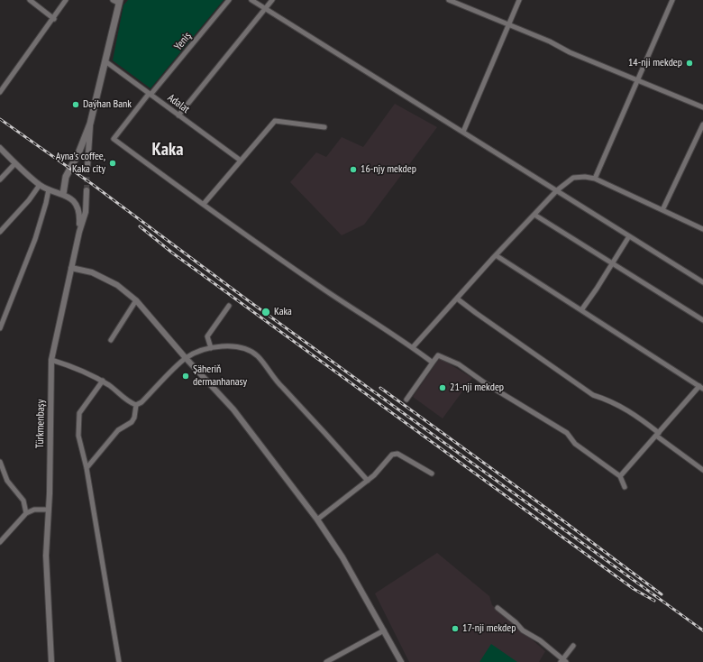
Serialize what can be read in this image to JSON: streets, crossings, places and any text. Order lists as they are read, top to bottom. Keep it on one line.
{"streets":{"street":["Yeniş","Adalat","Türkmenbaşy"]},"crossings":[["Yeniş","Adalat"]],"districts":["Kaka"],"places":["14-nji mekdep","Daýhan Bank","Ayna's coffee, Kaka city","16-njy mekdep","Kaka","Şäheriň dermanhanasy","21-nji mekdep","17-nji mekdep"]}
